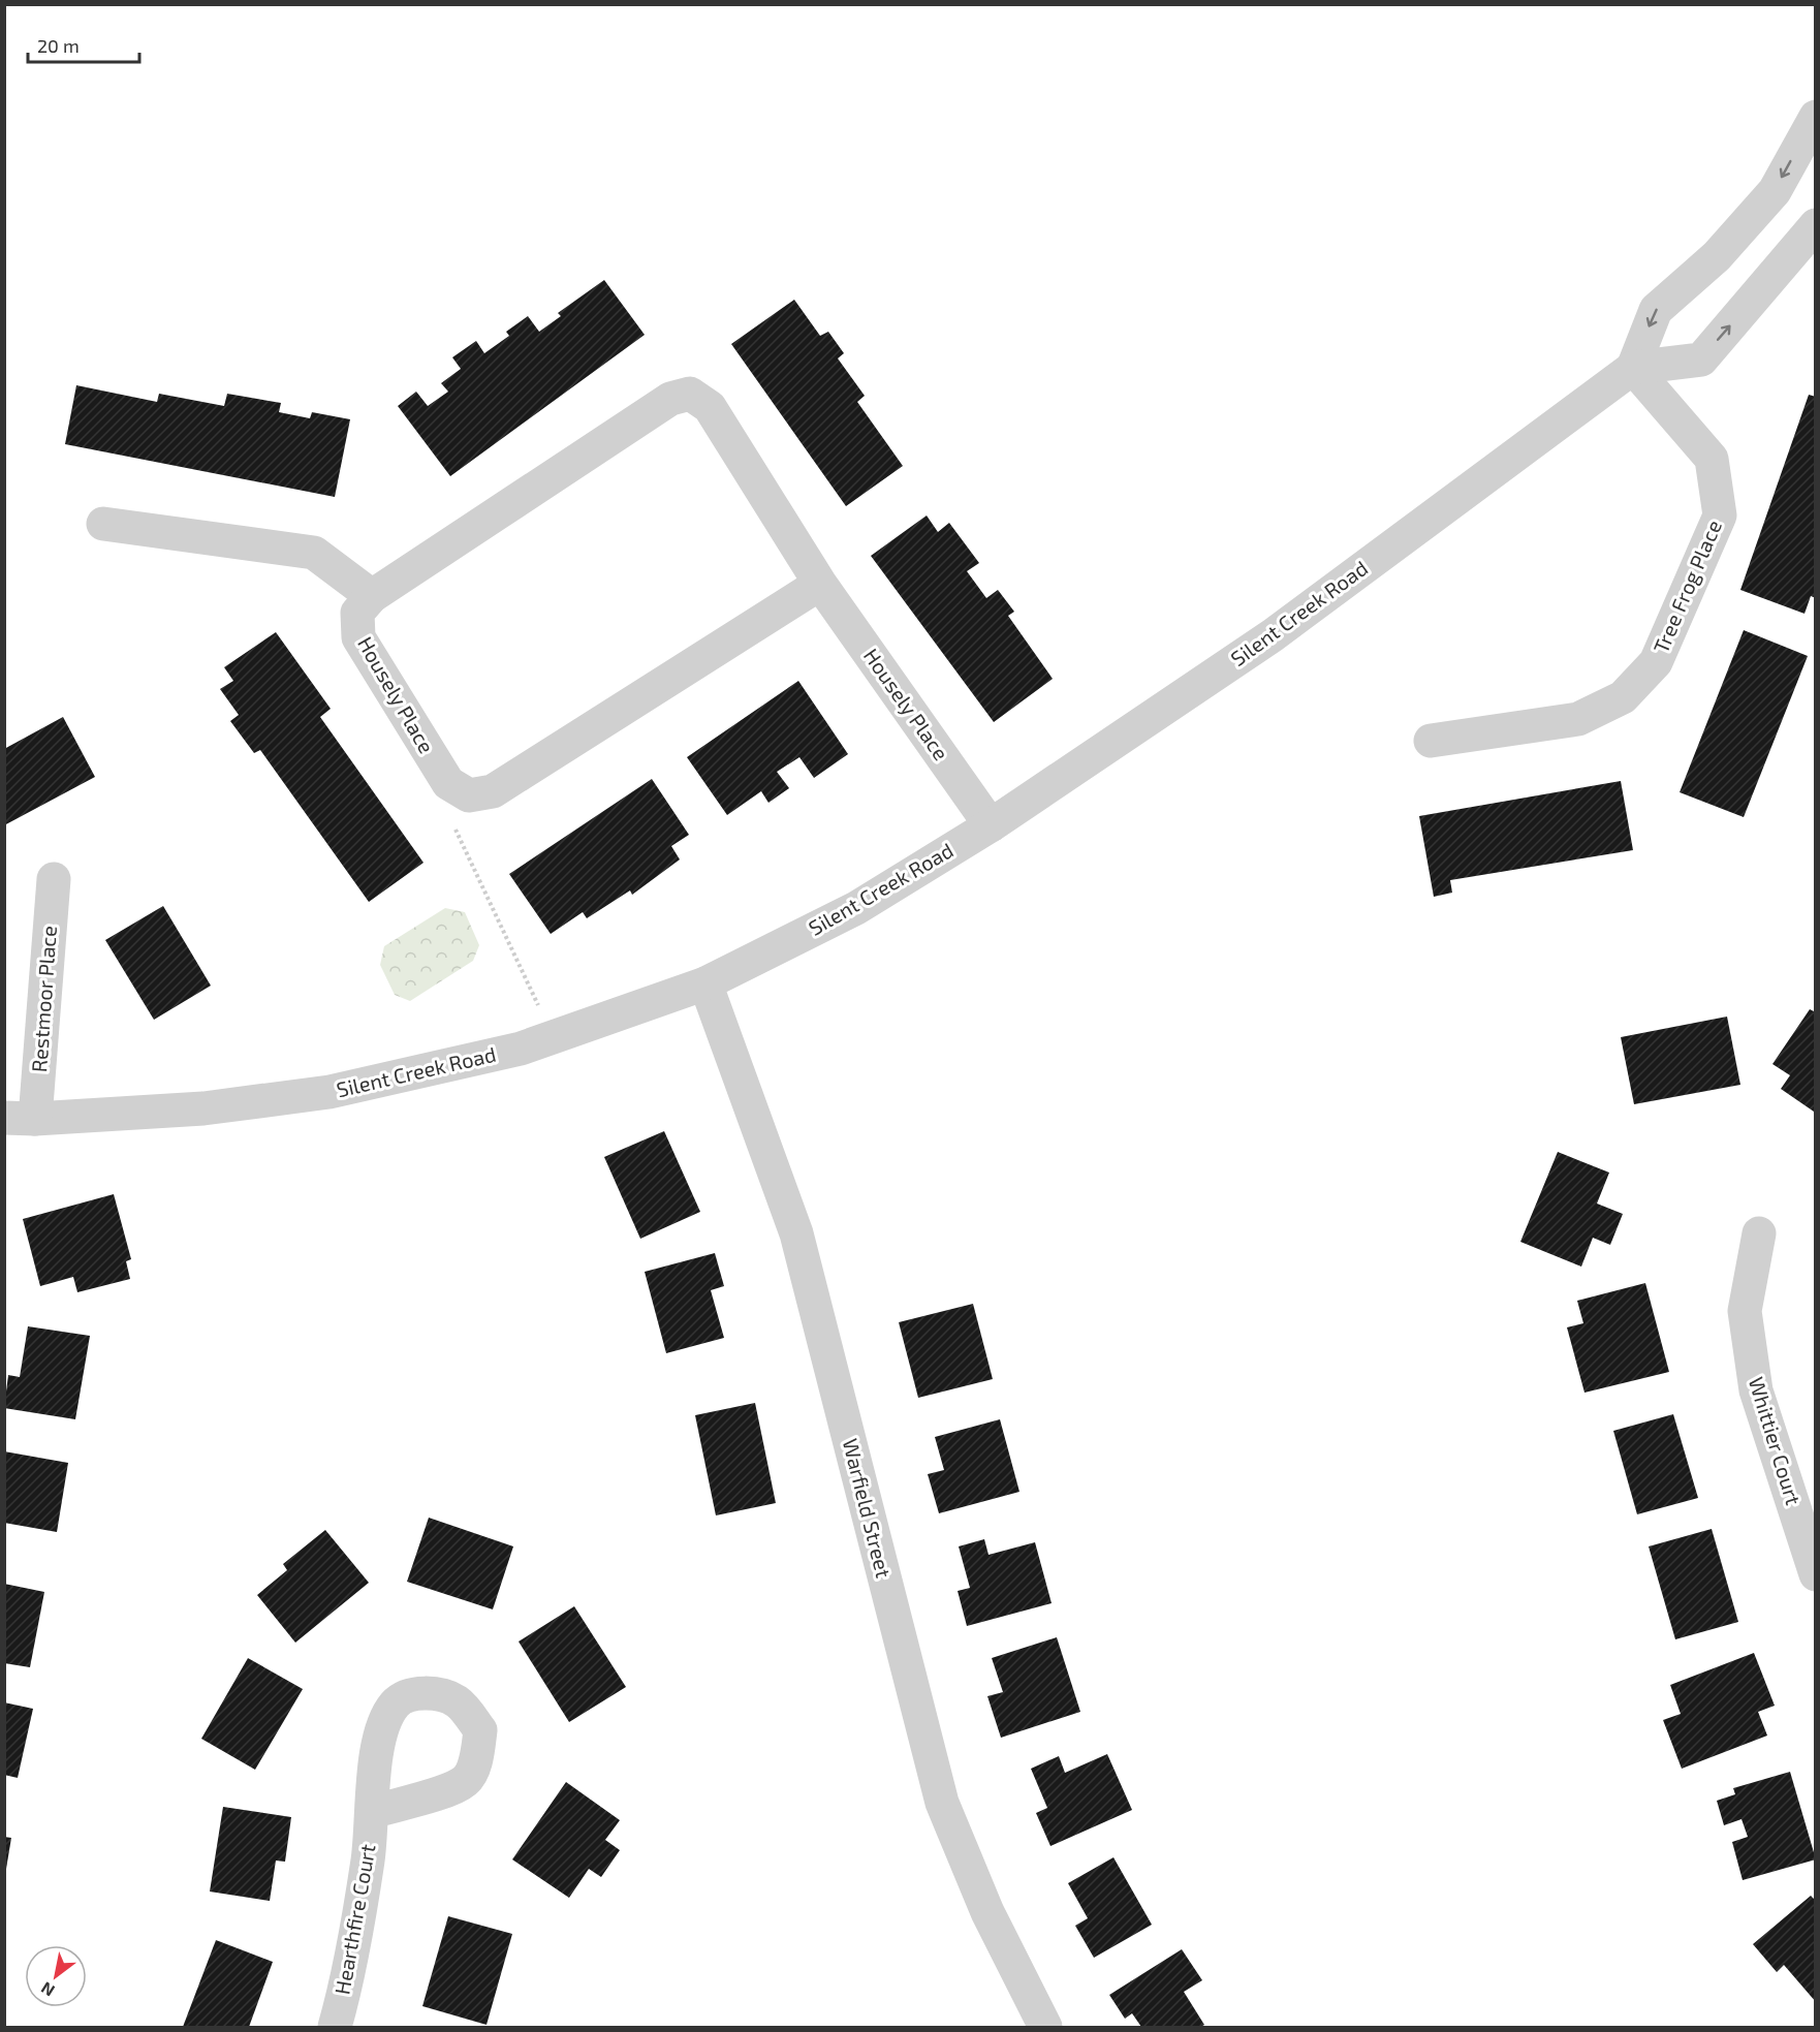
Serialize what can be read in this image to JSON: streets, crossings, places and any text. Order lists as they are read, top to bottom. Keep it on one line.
{"streets":{"street":["Tree Frog Place","Silent Creek Road","Housely Place","Restmoor Place","Whittier Court","Warfield Street","Hearthfire Court"]},"crossings":[["Tree Frog Place","Silent Creek Road"],["Silent Creek Road","Housely Place"],["Silent Creek Road","Restmoor Place"],["Silent Creek Road","Warfield Street"]],"scale_bar":"20 m","north":"bottom left"}
